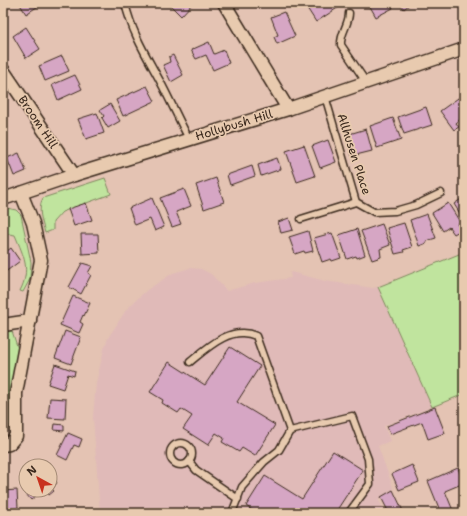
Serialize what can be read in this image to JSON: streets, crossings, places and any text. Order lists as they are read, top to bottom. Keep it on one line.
{"streets":{"street":["Broom Hill","Hollybush Hill"],"lane":["Allhusen Place"]},"crossings":[["Broom Hill","Hollybush Hill"],["Hollybush Hill","Allhusen Place"]],"north":"top left"}
